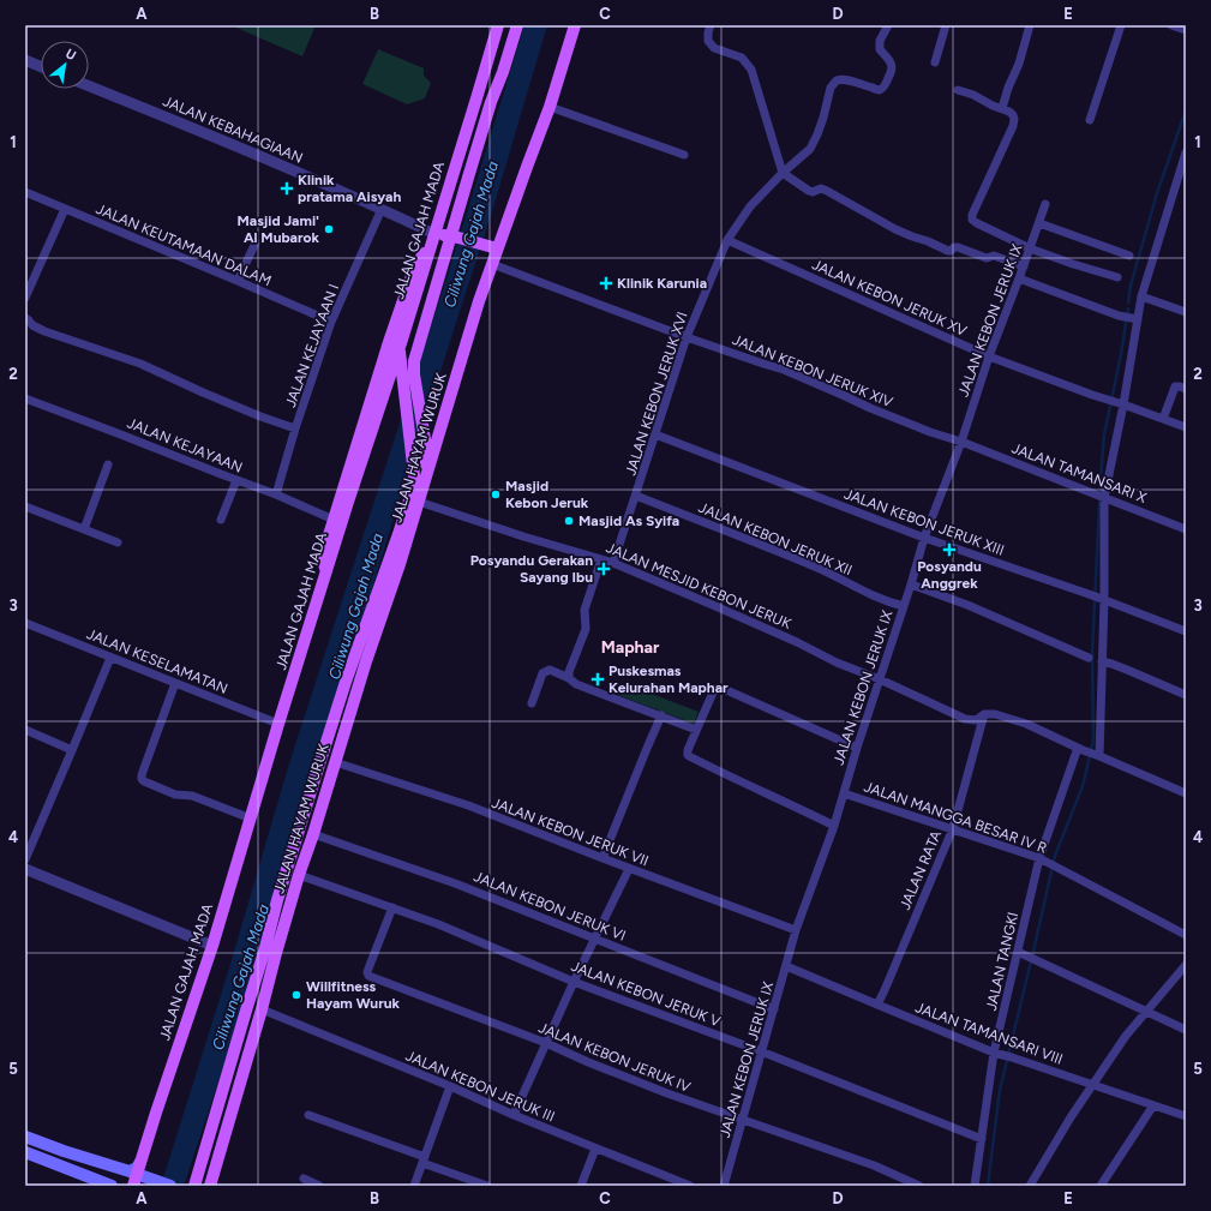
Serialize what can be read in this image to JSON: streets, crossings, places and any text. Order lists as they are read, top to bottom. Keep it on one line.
{"streets":{"main road":["JALAN GAJAH MADA","JALAN HAYAM WURUK"],"street":["JALAN KEBAHAGIAAN","JALAN KEUTAMAAN DALAM","JALAN KEBON JERUK XV","JALAN KEBON JERUK IX","JALAN KEJAYAAN I","JALAN KEBON JERUK XIV","JALAN KEBON JERUK XVI","JALAN KEJAYAAN","JALAN TAMANSARI X","JALAN KEBON JERUK XIII","JALAN KEBON JERUK XII","JALAN MESJID KEBON JERUK","JALAN KESELAMATAN","JALAN MANGGA BESAR IV R","JALAN KEBON JERUK VII","JALAN RATA","JALAN KEBON JERUK VI","JALAN TANGKI","JALAN KEBON JERUK V","JALAN TAMANSARI VIII","JALAN KEBON JERUK IV","JALAN KEBON JERUK III"]},"crossings":[["JALAN KEBAHAGIAAN","JALAN GAJAH MADA"],["JALAN KEBAHAGIAAN","JALAN KEJAYAAN I"],["JALAN GAJAH MADA","JALAN HAYAM WURUK"],["JALAN GAJAH MADA","JALAN KESELAMATAN"],["JALAN KEUTAMAAN DALAM","JALAN KEJAYAAN I"],["JALAN KEBON JERUK XV","JALAN KEBON JERUK IX"],["JALAN KEBON JERUK XV","JALAN KEBON JERUK XVI"],["JALAN KEBON JERUK IX","JALAN KEBON JERUK XIV"],["JALAN KEBON JERUK IX","JALAN TAMANSARI X"],["JALAN KEBON JERUK IX","JALAN KEBON JERUK XIII"],["JALAN KEBON JERUK IX","JALAN KEBON JERUK XII"],["JALAN KEBON JERUK IX","JALAN MESJID KEBON JERUK"],["JALAN KEBON JERUK IX","JALAN MANGGA BESAR IV R"],["JALAN KEBON JERUK IX","JALAN KEBON JERUK VII"],["JALAN KEBON JERUK IX","JALAN KEBON JERUK VI"],["JALAN KEBON JERUK IX","JALAN KEBON JERUK V"],["JALAN KEBON JERUK IX","JALAN TAMANSARI VIII"],["JALAN KEBON JERUK IX","JALAN KEBON JERUK IV"],["JALAN KEJAYAAN I","JALAN KEJAYAAN"],["JALAN KEBON JERUK XIV","JALAN KEBON JERUK XVI"],["JALAN KEBON JERUK XIV","JALAN HAYAM WURUK"],["JALAN KEBON JERUK XIV","JALAN TAMANSARI X"],["JALAN KEBON JERUK XVI","JALAN KEBON JERUK XIII"],["JALAN KEBON JERUK XVI","JALAN KEBON JERUK XII"],["JALAN KEBON JERUK XVI","JALAN MESJID KEBON JERUK"],["JALAN HAYAM WURUK","JALAN MESJID KEBON JERUK"],["JALAN HAYAM WURUK","JALAN KEBON JERUK VII"],["JALAN HAYAM WURUK","JALAN KEBON JERUK VI"],["JALAN HAYAM WURUK","JALAN KEBON JERUK V"],["JALAN HAYAM WURUK","JALAN KEBON JERUK III"],["JALAN MESJID KEBON JERUK","JALAN RATA"],["JALAN MESJID KEBON JERUK","JALAN TANGKI"],["JALAN MANGGA BESAR IV R","JALAN RATA"],["JALAN MANGGA BESAR IV R","JALAN TANGKI"],["JALAN RATA","JALAN TAMANSARI VIII"],["JALAN TANGKI","JALAN KEBON JERUK V"],["JALAN TANGKI","JALAN TAMANSARI VIII"],["JALAN KEBON JERUK V","JALAN KEBON JERUK IV"]],"districts":["Maphar"],"water":["Ciliwung Gajah Mada"],"places":{"health":["Klinik pratama Aisyah","Klinik Karunia","Posyandu Anggrek","Posyandu Gerakan Sayang Ibu","Puskesmas Kelurahan Maphar"],"other":["Masjid Jami' Al Mubarok","Masjid Kebon Jeruk","Masjid As Syifa","Willfitness Hayam Wuruk"]},"north":"top right","grid":{"columns":["A","B","C","D","E"],"rows":["1","2","3","4","5"]}}
